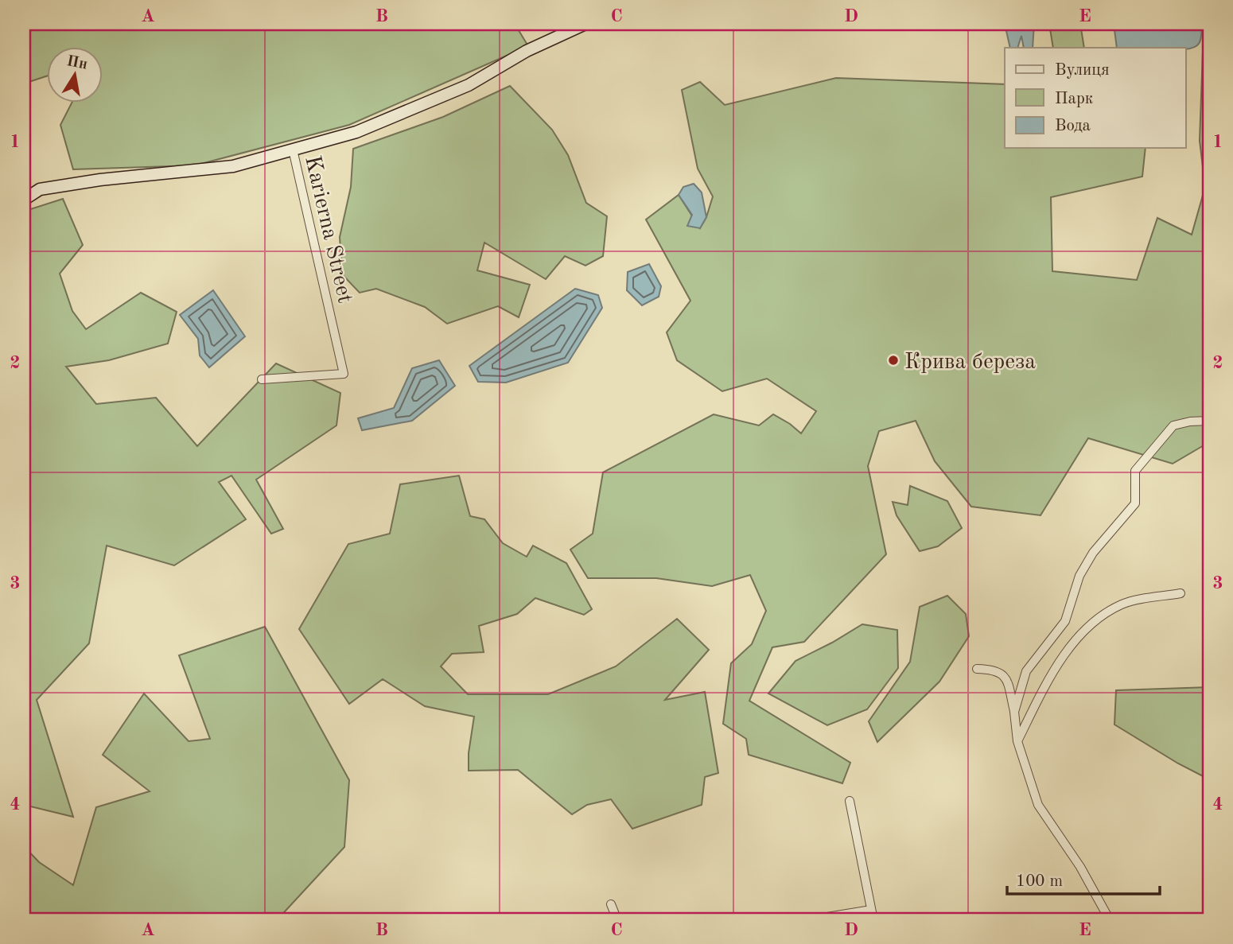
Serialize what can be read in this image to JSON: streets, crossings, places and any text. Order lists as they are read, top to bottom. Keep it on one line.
{"streets":{"street":["Karierna Street"]},"places":["Крива береза"],"legend":["Вулиця","Парк","Вода"],"scale_bar":"100 m","north":"top","grid":{"columns":["A","B","C","D","E"],"rows":["1","2","3","4"]}}
